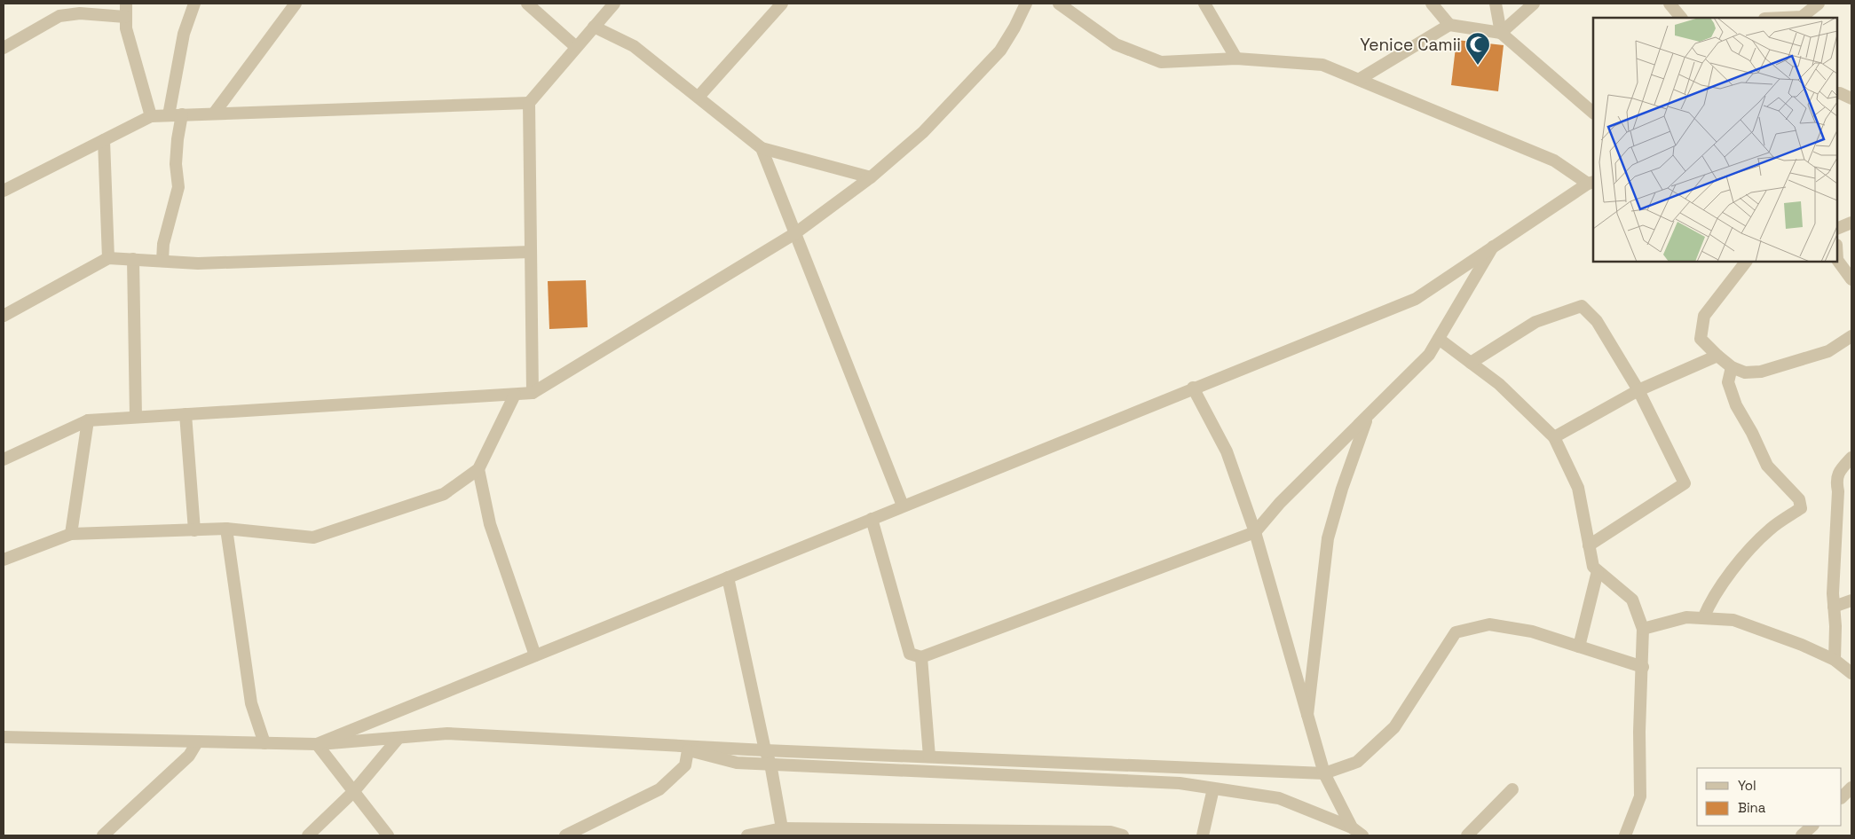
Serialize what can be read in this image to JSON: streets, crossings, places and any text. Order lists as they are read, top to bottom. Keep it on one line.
{"places":{"mosque":["Yenice Camii"]},"legend":["Yol","Bina"]}
